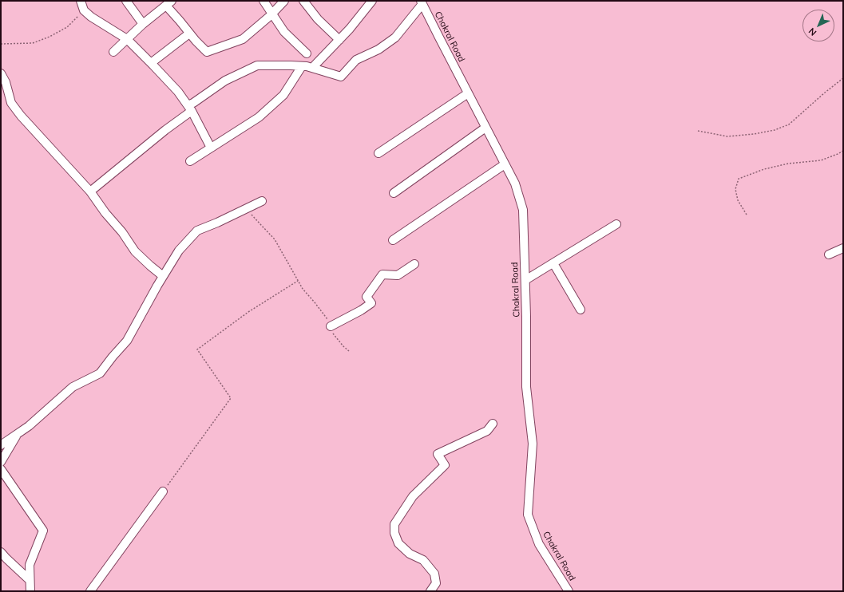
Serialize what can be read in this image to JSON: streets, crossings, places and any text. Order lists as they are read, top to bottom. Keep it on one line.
{"streets":{"street":["Chakral Road"]},"north":"bottom left"}
